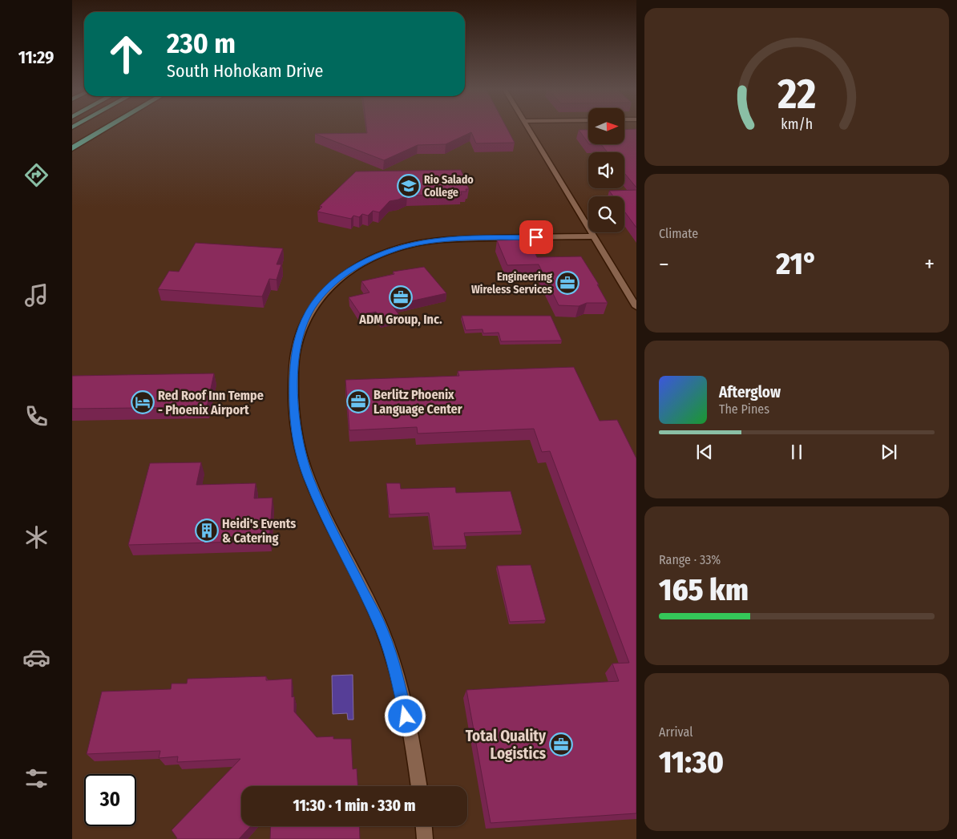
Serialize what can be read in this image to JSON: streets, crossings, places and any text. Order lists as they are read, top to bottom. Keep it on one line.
{"places":{"school or university":["Rio Salado College"],"office":["Engineering Wireless Services","ADM Group, Inc.","Berlitz Phoenix Language Center","Total Quality Logistics"],"hotel":["Red Roof Inn Tempe - Phoenix Airport"],"building":["Heidi's Events & Catering"]},"north":"right","page":{"tabs":"11:29","turn":["230 m","South Hohokam Drive"],"tile":["Climate",["Range · 33%","165 km"],["Arrival","11:30"]],"heat":["−","21°","+"],"song":["Afterglow","The Pines"],"limit":"30","trip":"11:30 · 1 min · 330 m","gauge":["22","km/h"]}}
